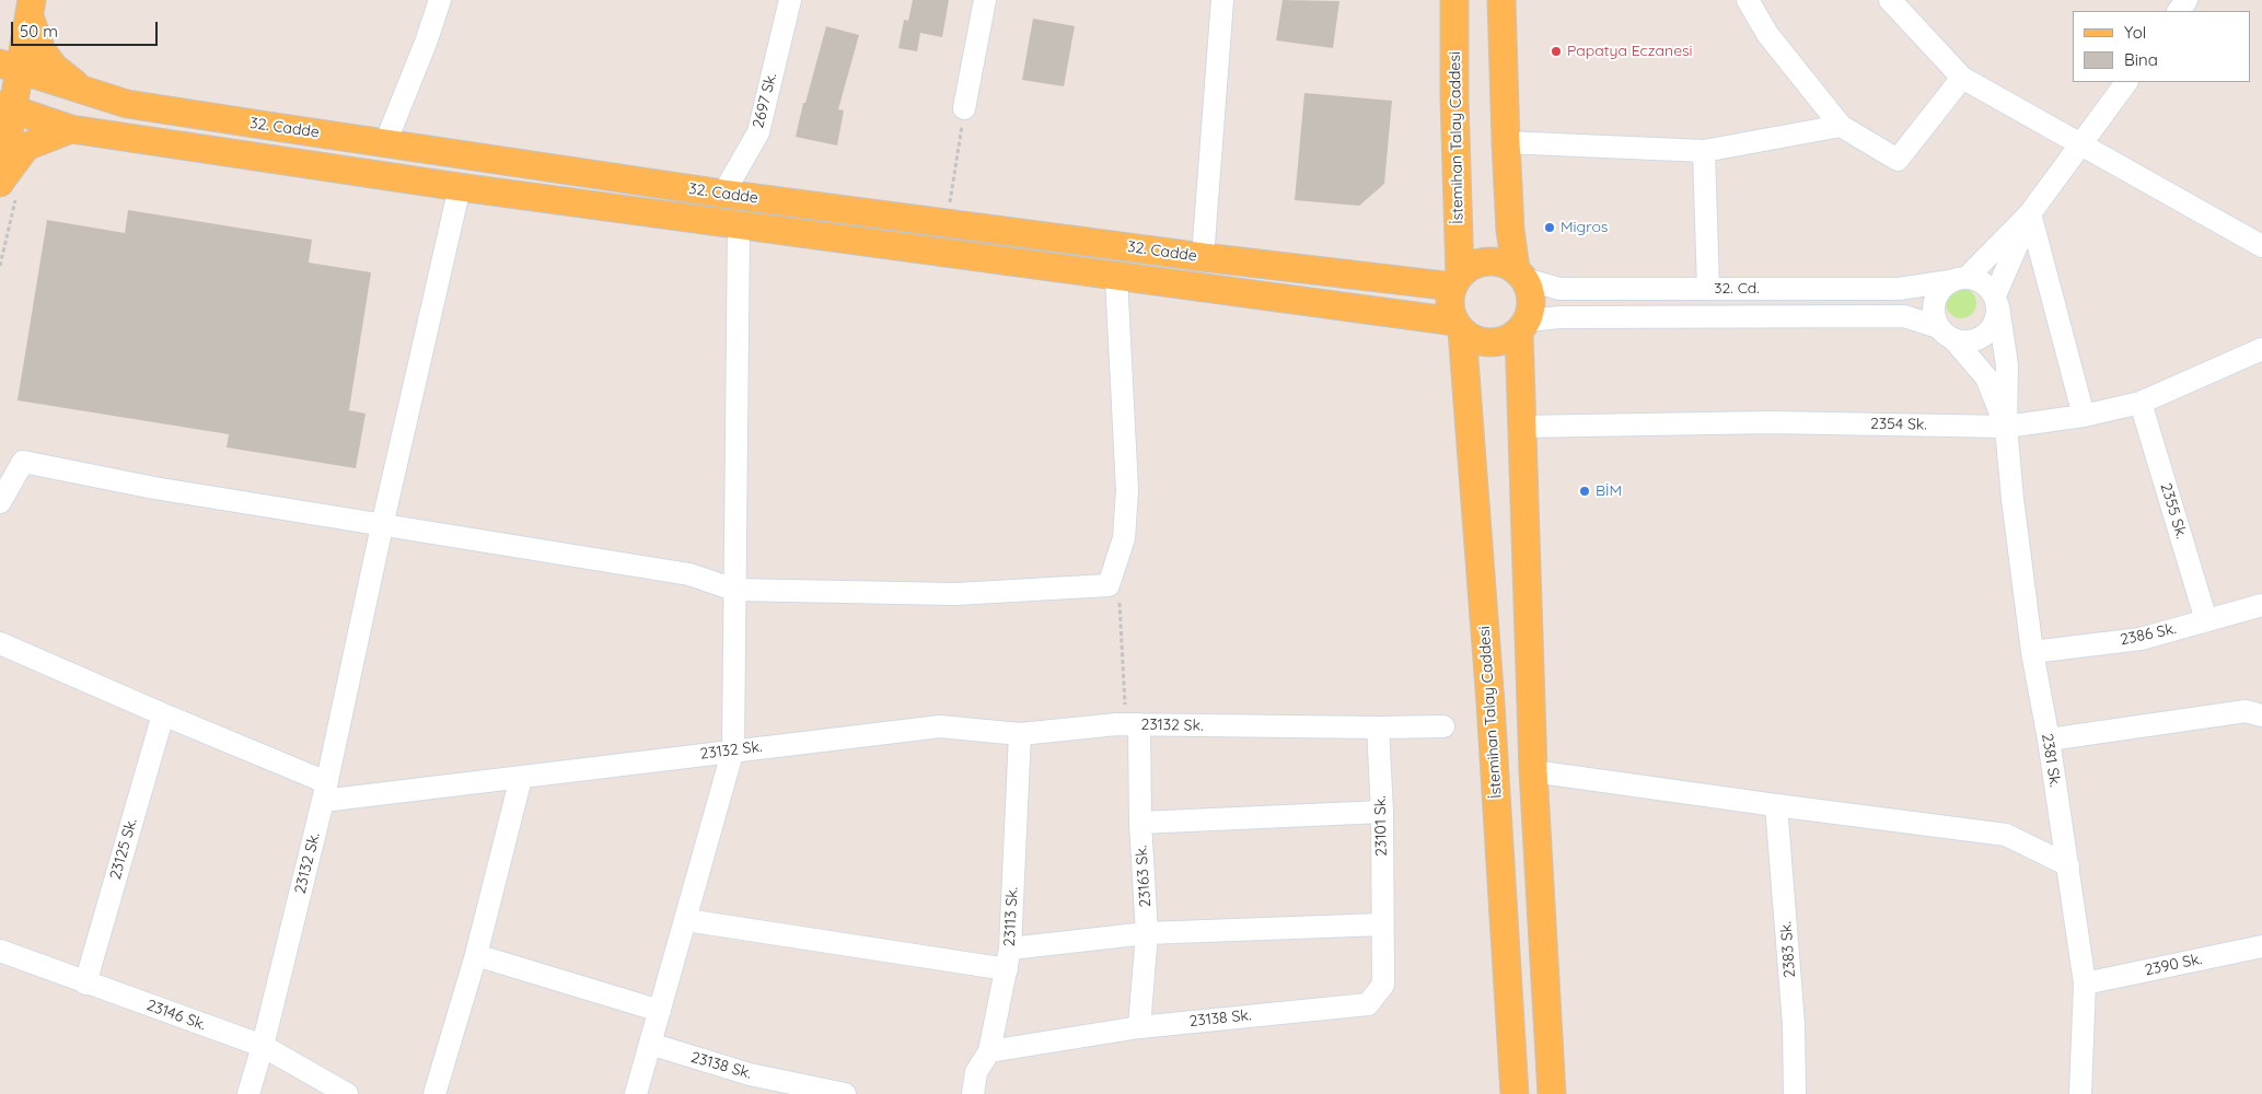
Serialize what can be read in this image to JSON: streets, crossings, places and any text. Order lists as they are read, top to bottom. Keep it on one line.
{"streets":{"main road":["32. Cadde","İstemihan Talay Caddesi"],"street":["2697 Sk.","32. Cd.","2354 Sk.","2355 Sk.","2386 Sk.","23132 Sk.","2381 Sk.","23101 Sk.","23125 Sk.","23163 Sk.","23113 Sk.","2383 Sk.","2390 Sk.","23146 Sk.","23138 Sk."]},"crossings":[["2697 Sk.","32. Cadde"],["32. Cadde","İstemihan Talay Caddesi"],["32. Cadde","32. Cd."],["İstemihan Talay Caddesi","32. Cd."],["2354 Sk.","2355 Sk."],["2354 Sk.","2381 Sk."],["2355 Sk.","2386 Sk."],["2386 Sk.","2381 Sk."],["23132 Sk.","23101 Sk."],["23132 Sk.","23163 Sk."],["23132 Sk.","23113 Sk."],["23132 Sk.","23146 Sk."],["2381 Sk.","2390 Sk."],["23101 Sk.","23138 Sk."],["23125 Sk.","23146 Sk."],["23163 Sk.","23138 Sk."],["23113 Sk.","23138 Sk."]],"places":["Papatya Eczanesi","Migros","BİM"],"legend":["Yol","Bina"],"scale_bar":"50 m"}
